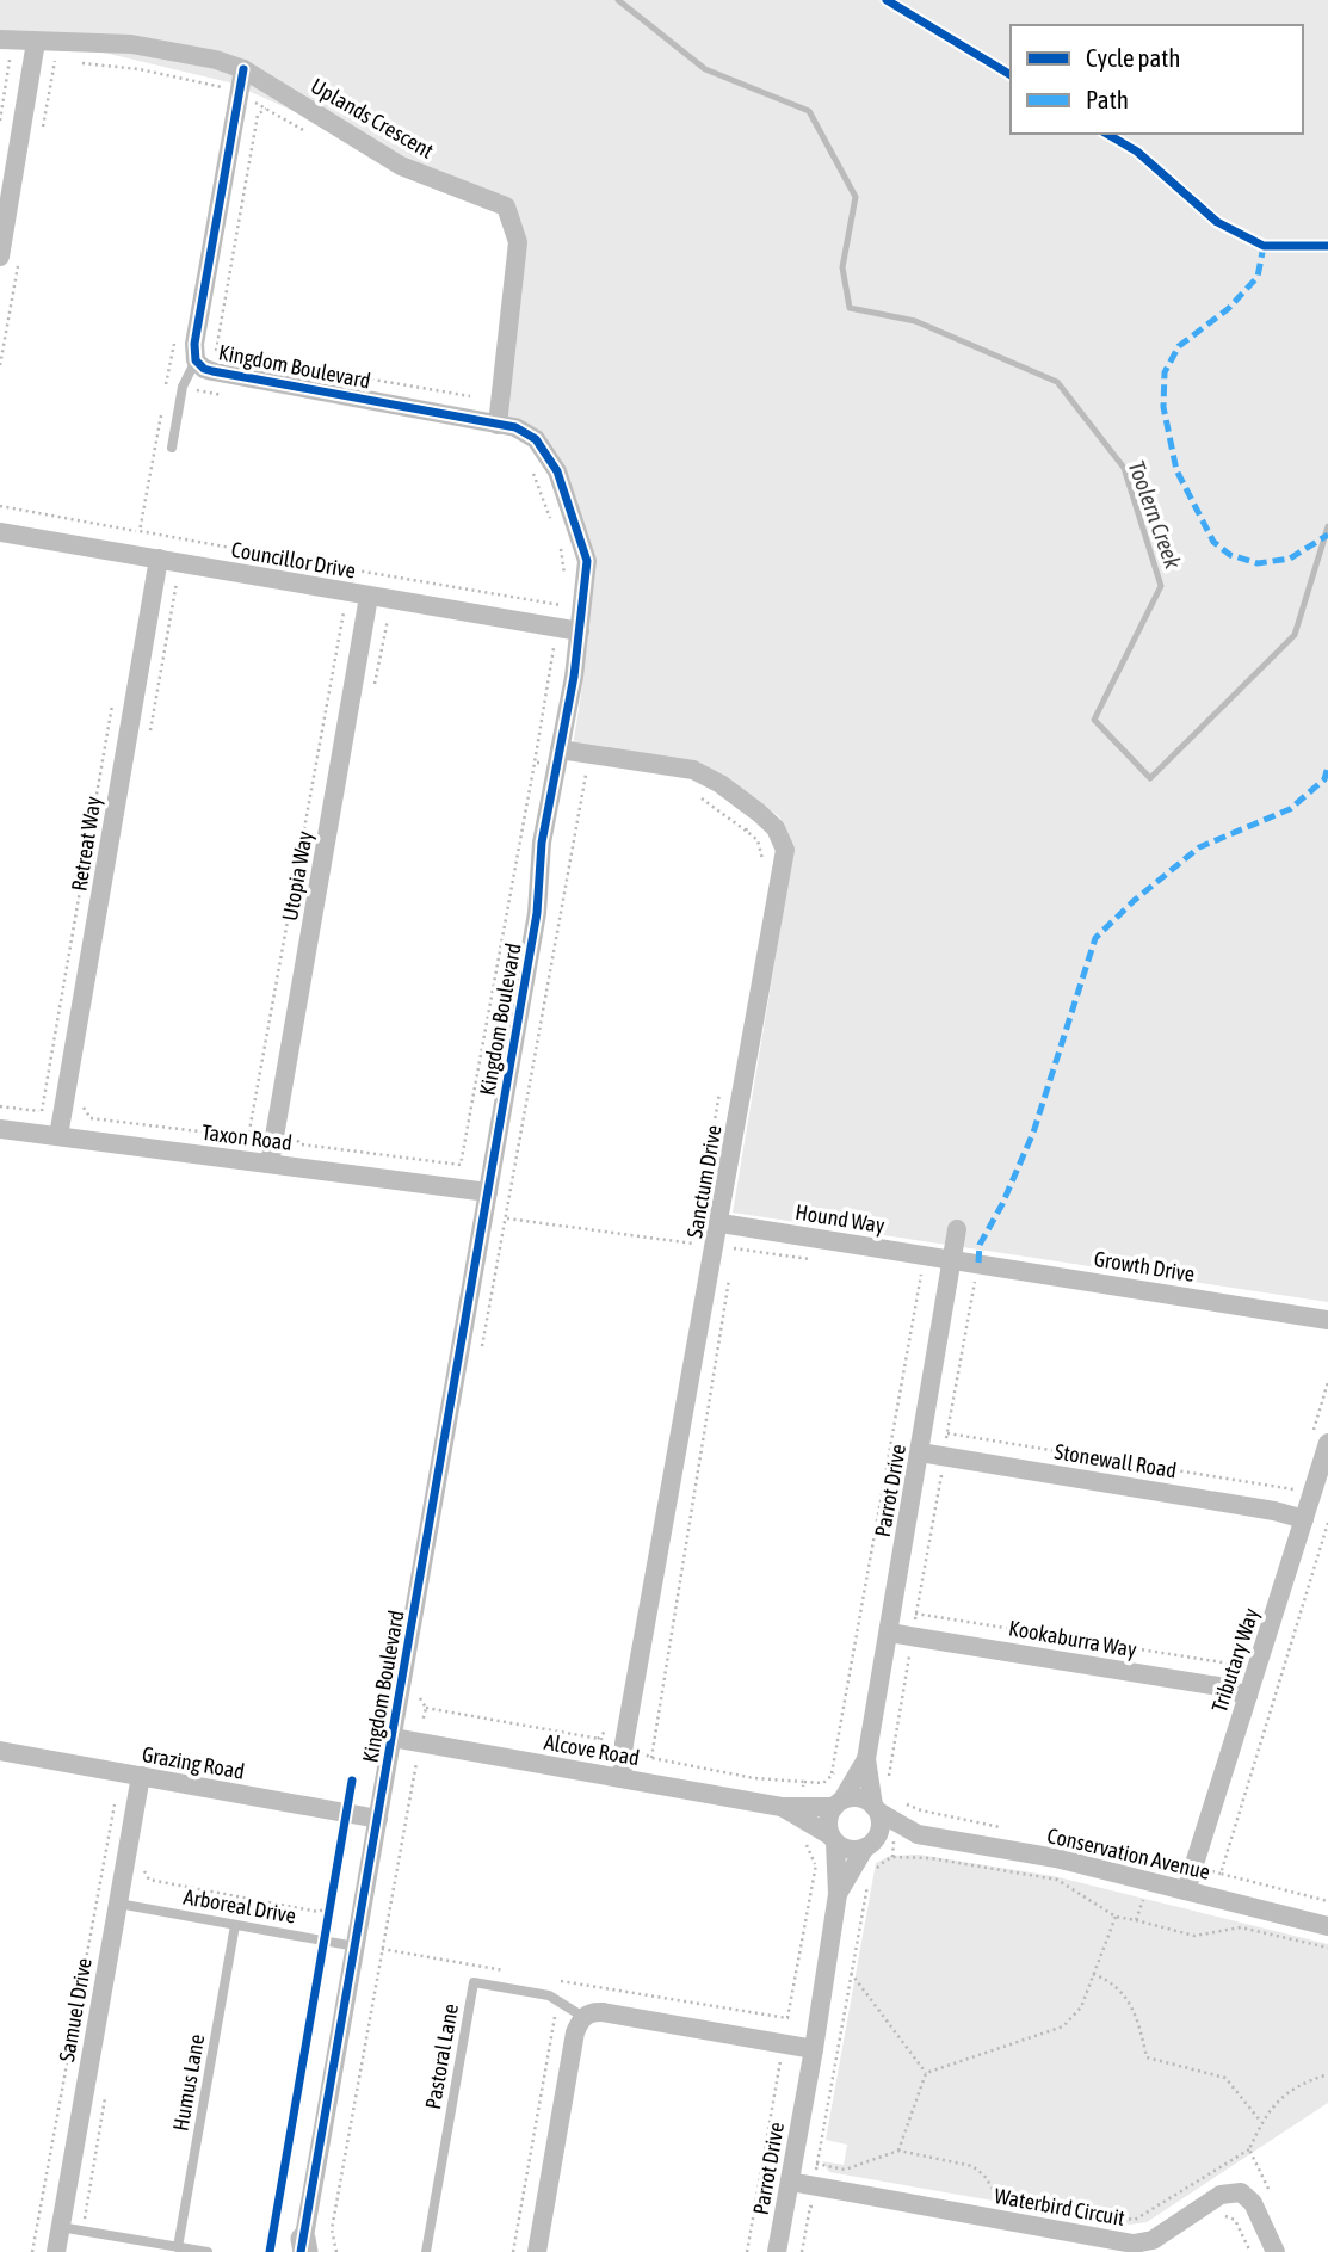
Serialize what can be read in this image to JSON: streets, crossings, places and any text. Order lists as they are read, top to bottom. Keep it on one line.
{"streets":{"street":["Uplands Crescent","Kingdom Boulevard","Councillor Drive","Retreat Way","Utopia Way","Taxon Road","Sanctum Drive","Hound Way","Growth Drive","Stonewall Road","Parrot Drive","Kookaburra Way","Tributary Way","Alcove Road","Grazing Road","Conservation Avenue","Samuel Drive","Waterbird Circuit"],"lane":["Arboreal Drive","Pastoral Lane","Humus Lane"]},"crossings":[["Uplands Crescent","Kingdom Boulevard"],["Kingdom Boulevard","Councillor Drive"],["Kingdom Boulevard","Taxon Road"],["Kingdom Boulevard","Sanctum Drive"],["Kingdom Boulevard","Alcove Road"],["Kingdom Boulevard","Grazing Road"],["Kingdom Boulevard","Arboreal Drive"],["Councillor Drive","Retreat Way"],["Councillor Drive","Utopia Way"],["Retreat Way","Taxon Road"],["Utopia Way","Taxon Road"],["Sanctum Drive","Hound Way"],["Sanctum Drive","Alcove Road"],["Hound Way","Growth Drive"],["Hound Way","Parrot Drive"],["Growth Drive","Parrot Drive"],["Stonewall Road","Parrot Drive"],["Stonewall Road","Tributary Way"],["Parrot Drive","Kookaburra Way"],["Parrot Drive","Alcove Road"],["Parrot Drive","Conservation Avenue"],["Parrot Drive","Waterbird Circuit"],["Kookaburra Way","Tributary Way"],["Tributary Way","Conservation Avenue"],["Alcove Road","Conservation Avenue"],["Grazing Road","Samuel Drive"],["Arboreal Drive","Samuel Drive"],["Arboreal Drive","Humus Lane"]],"water":["Toolern Creek"],"legend":["Cycle path","Path"]}
